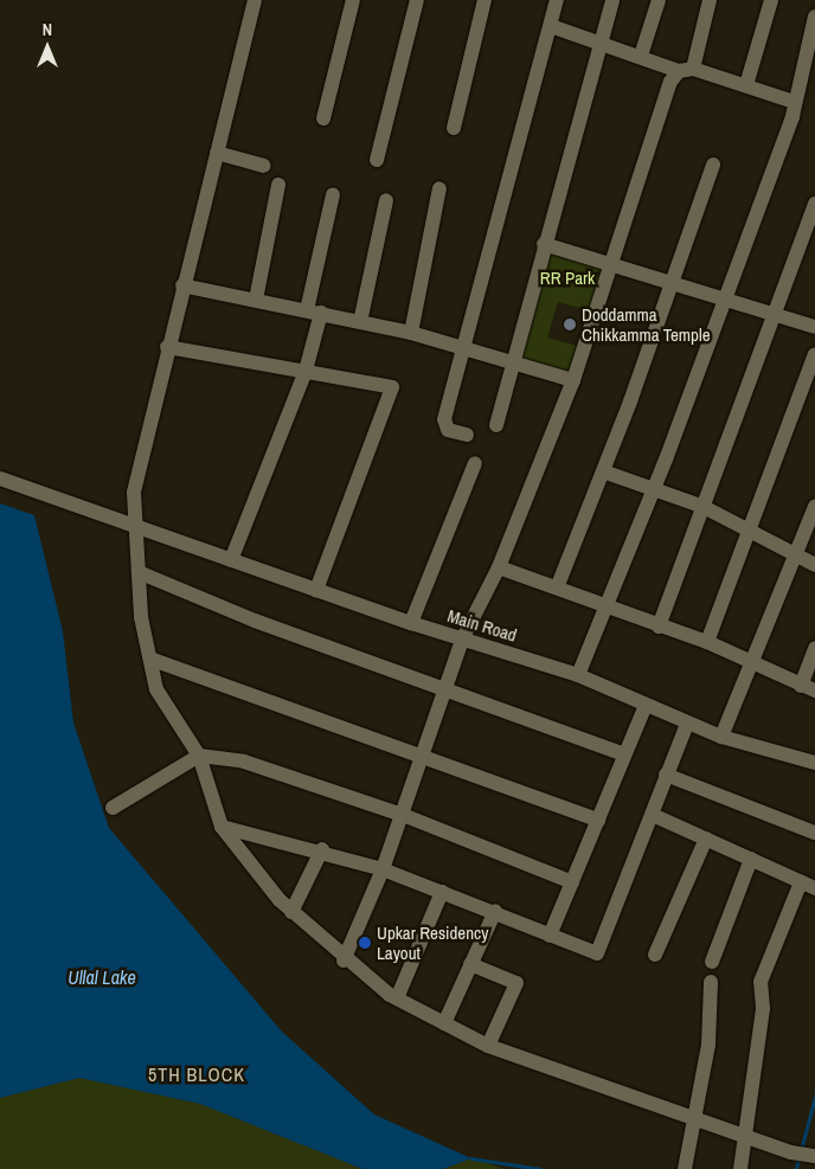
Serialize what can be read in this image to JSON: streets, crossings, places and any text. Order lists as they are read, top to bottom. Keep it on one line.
{"streets":{"street":["Main Road"]},"districts":["5TH BLOCK"],"water":["Ullal Lake"],"parks":["RR Park"],"places":["Doddamma Chikkamma Temple","Upkar Residency Layout"],"north":"top"}
